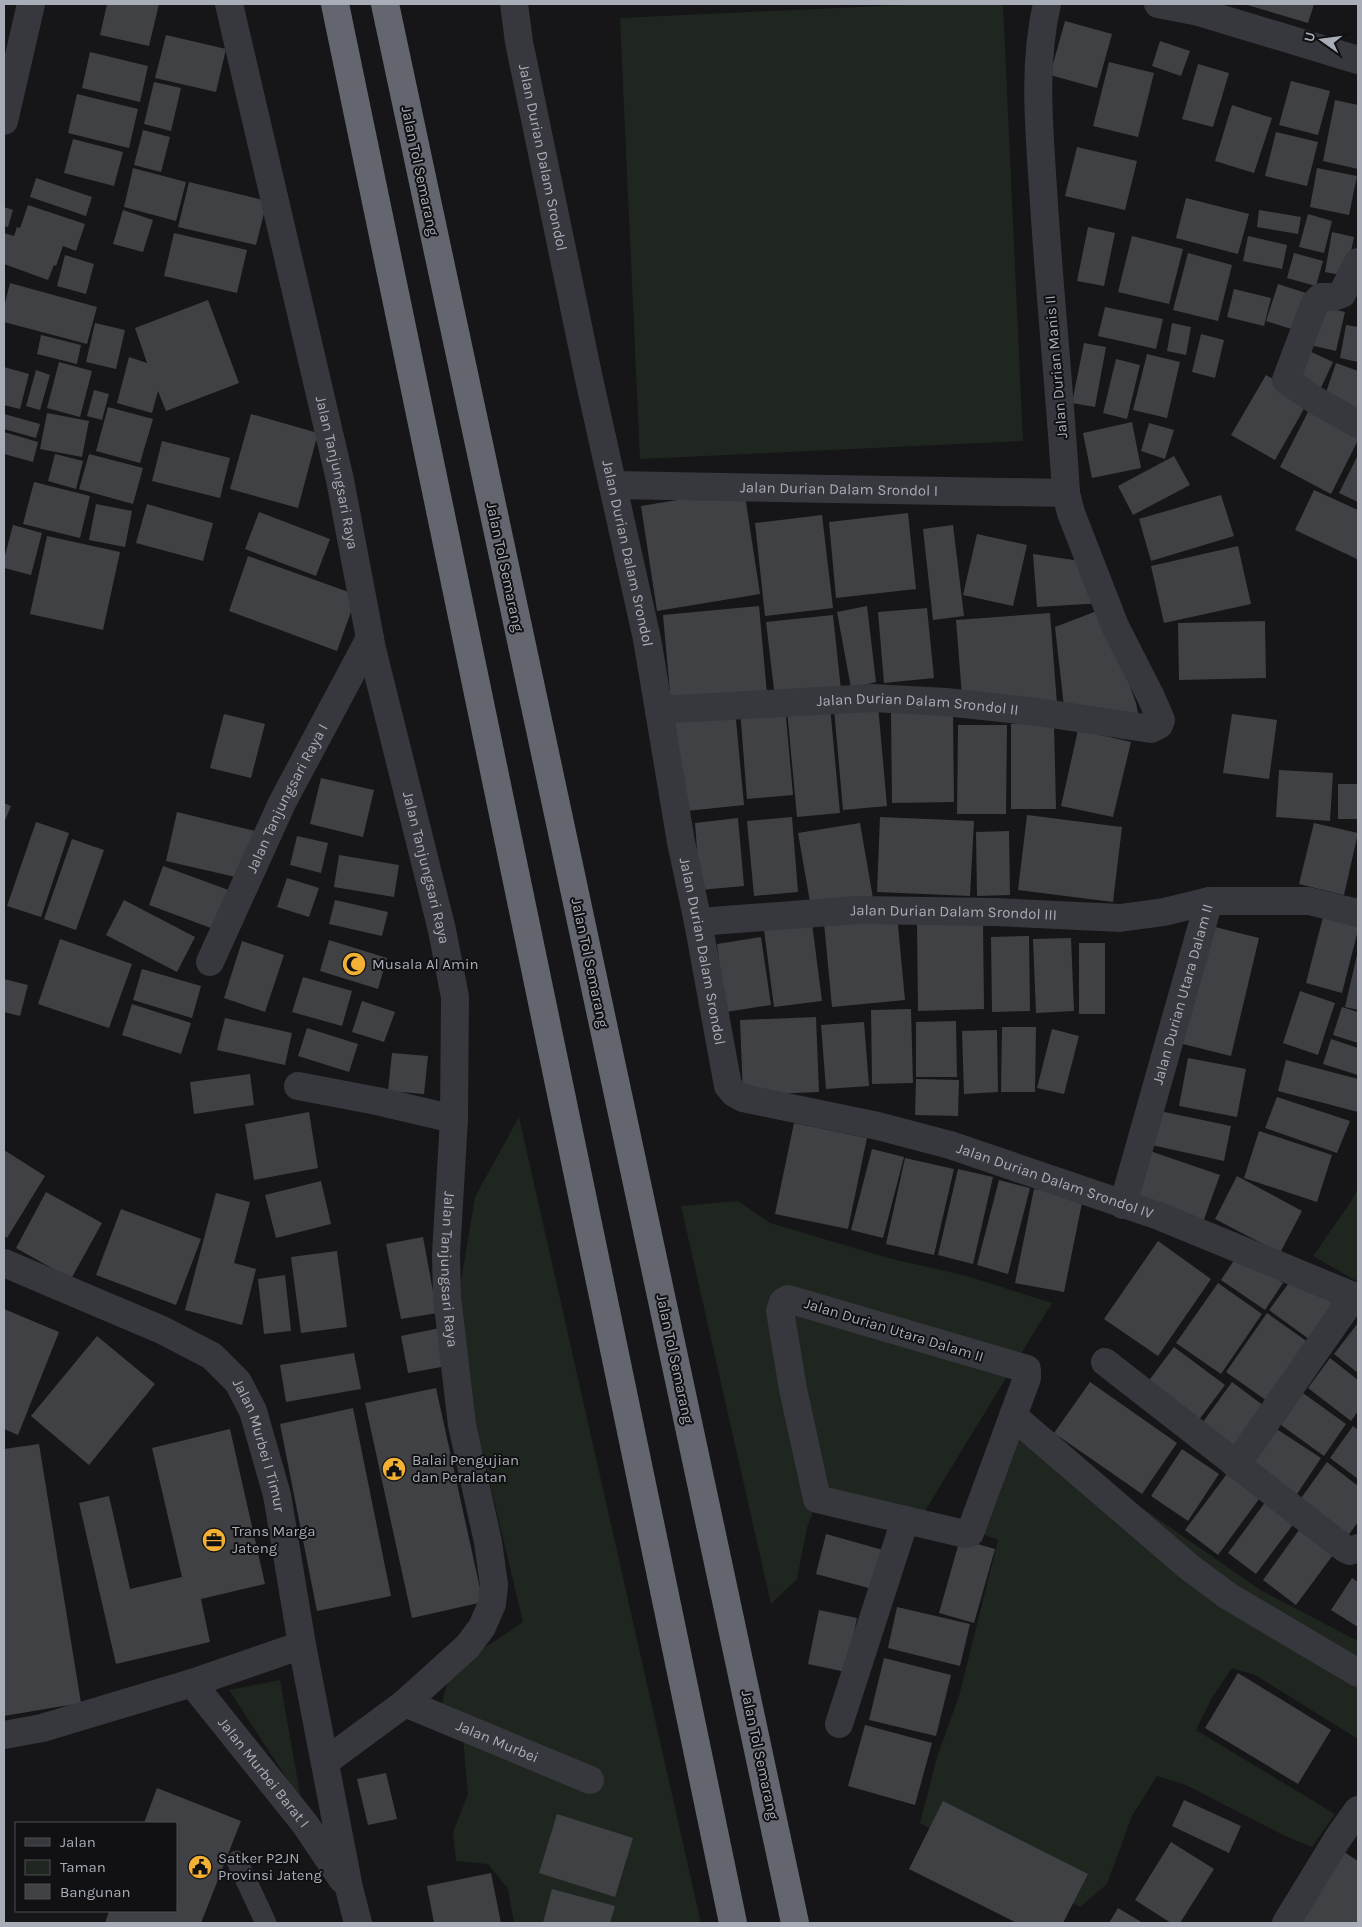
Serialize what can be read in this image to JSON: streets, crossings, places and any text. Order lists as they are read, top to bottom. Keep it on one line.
{"streets":{"highway":["Jalan Tol Semarang"],"street":["Jalan Durian Dalam Srondol","Jalan Durian Manis II","Jalan Tanjungsari Raya","Jalan Durian Dalam Srondol I","Jalan Durian Dalam Srondol II","Jalan Tanjungsari Raya I","Jalan Durian Dalam Srondol III","Jalan Durian Utara Dalam II","Jalan Durian Dalam Srondol IV","Jalan Murbei I Timur","Jalan Murbei","Jalan Murbei Barat I"]},"crossings":[["Jalan Durian Dalam Srondol","Jalan Durian Dalam Srondol I"],["Jalan Durian Dalam Srondol","Jalan Durian Dalam Srondol II"],["Jalan Durian Dalam Srondol","Jalan Durian Dalam Srondol III"],["Jalan Durian Dalam Srondol","Jalan Durian Dalam Srondol IV"],["Jalan Durian Manis II","Jalan Durian Dalam Srondol I"],["Jalan Durian Manis II","Jalan Durian Dalam Srondol II"],["Jalan Tanjungsari Raya","Jalan Tanjungsari Raya I"],["Jalan Tanjungsari Raya","Jalan Murbei I Timur"],["Jalan Tanjungsari Raya","Jalan Murbei"],["Jalan Durian Dalam Srondol III","Jalan Durian Utara Dalam II"],["Jalan Durian Utara Dalam II","Jalan Durian Dalam Srondol IV"],["Jalan Murbei I Timur","Jalan Murbei Barat I"]],"places":{"mosque":["Musala Al Amin"],"public building":["Balai Pengujian dan Peralatan","Satker P2JN Provinsi Jateng"],"office":["Trans Marga Jateng"]},"legend":["Jalan","Taman","Bangunan"],"north":"left"}
